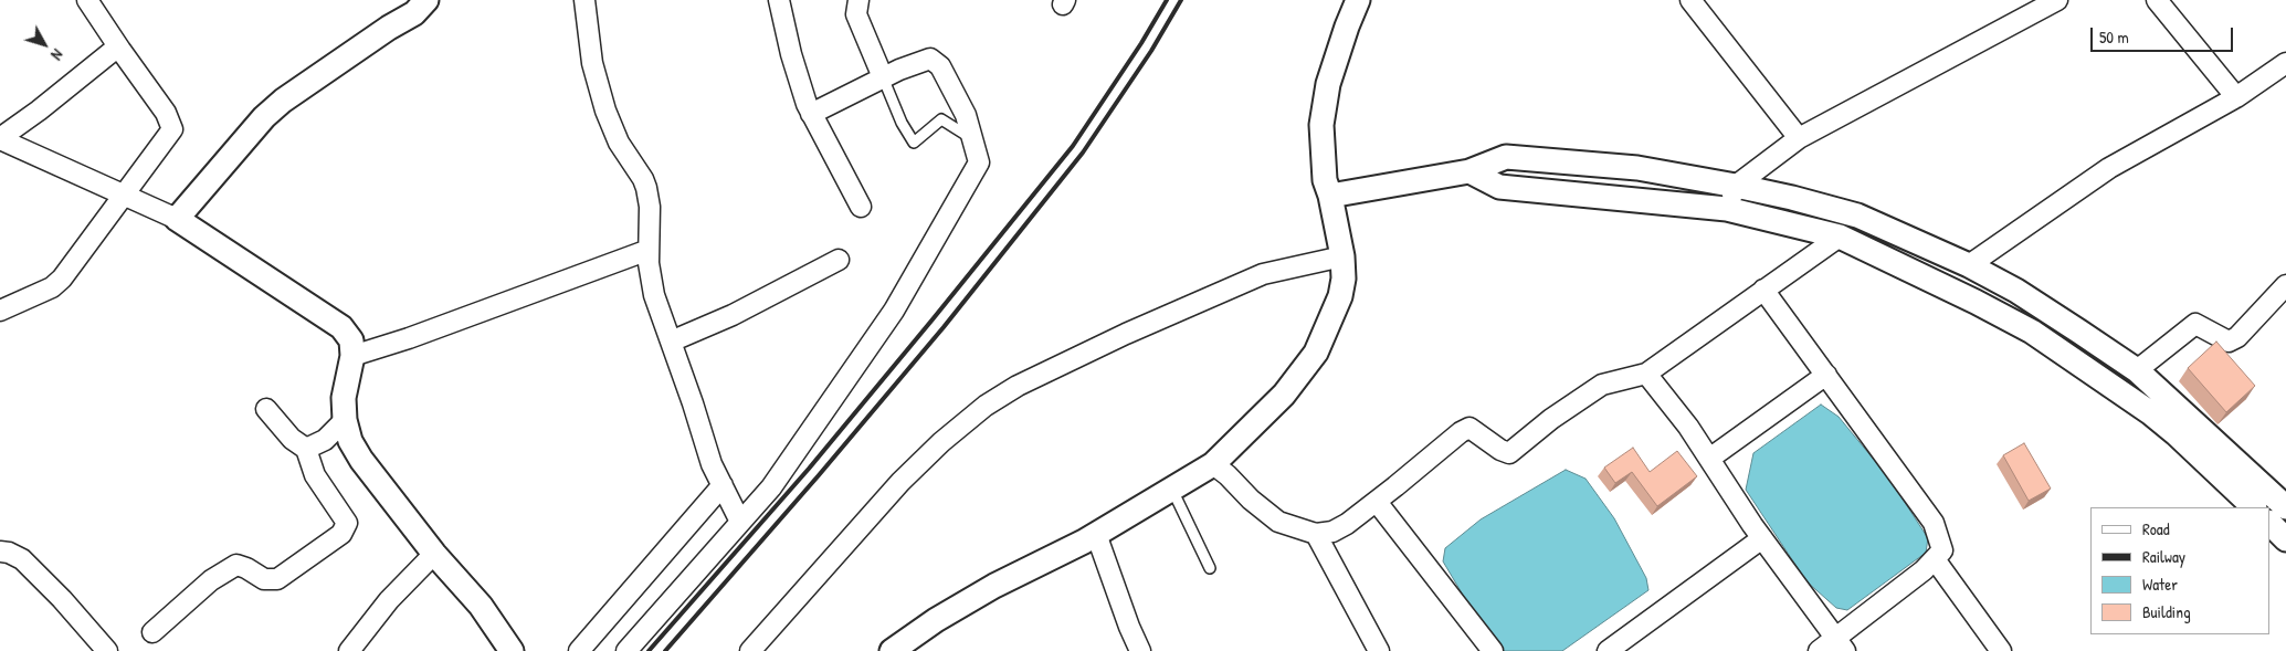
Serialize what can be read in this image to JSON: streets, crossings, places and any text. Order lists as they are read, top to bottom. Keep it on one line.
{"legend":["Road","Railway","Water","Building"],"scale_bar":"50 m","north":"bottom right"}
